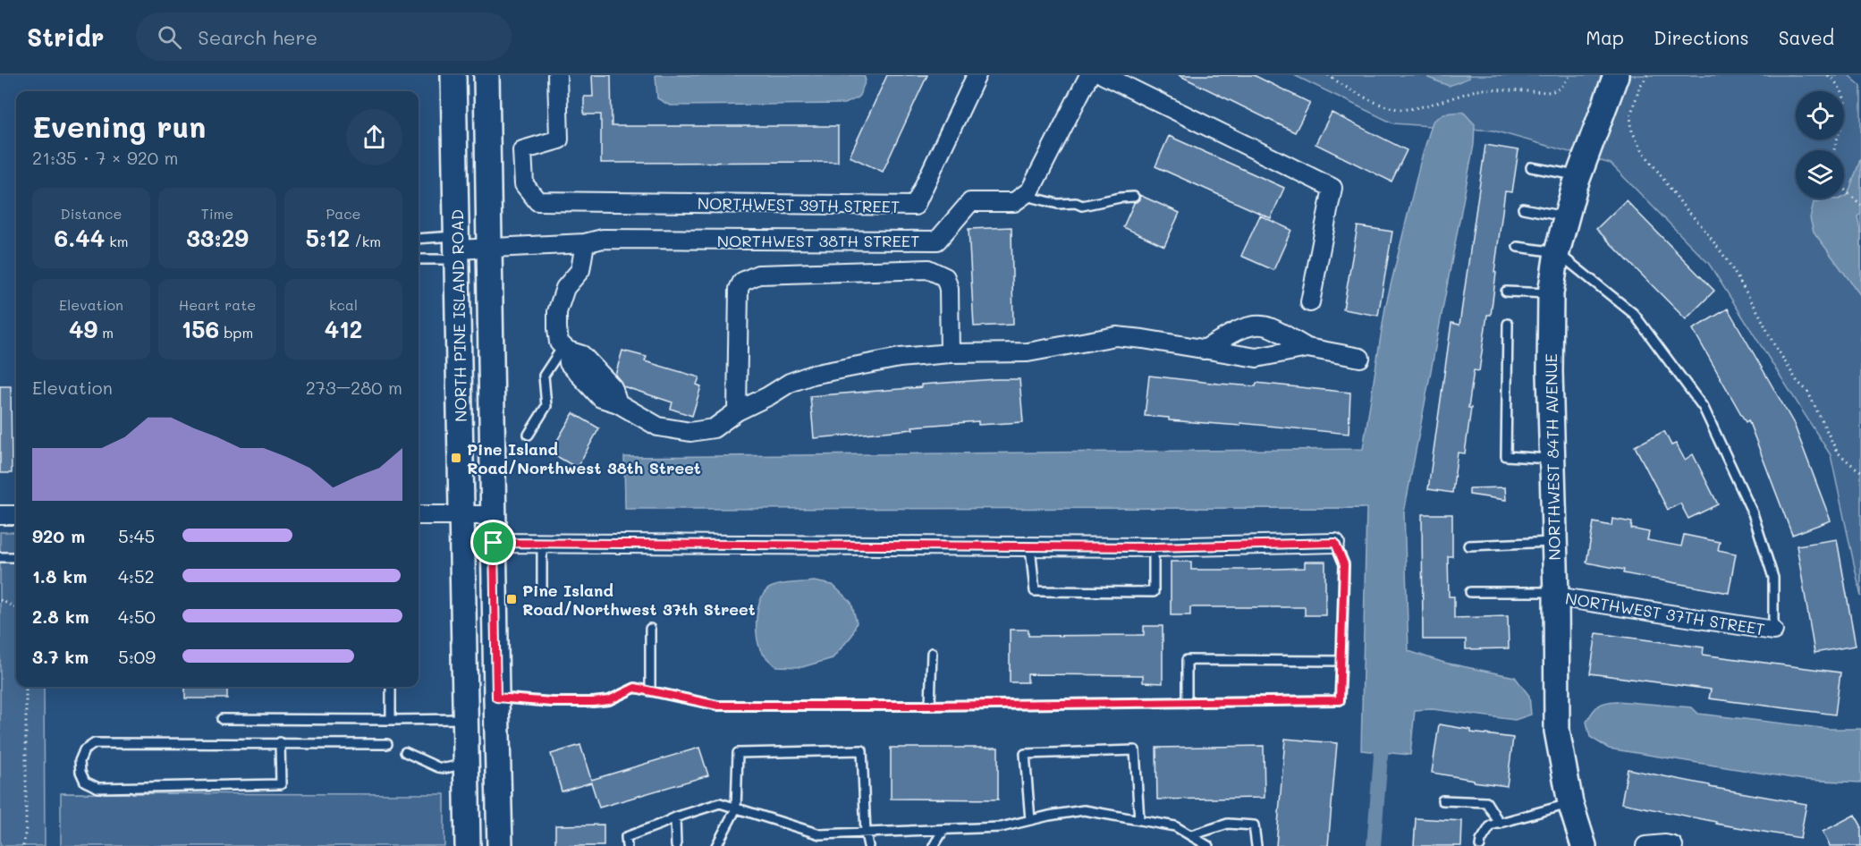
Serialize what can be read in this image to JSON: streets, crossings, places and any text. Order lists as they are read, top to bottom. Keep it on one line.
{"streets":{"main road":["NORTH PINE ISLAND ROAD","NORTHWEST 84TH AVENUE"],"street":["NORTHWEST 39TH STREET","NORTHWEST 38TH STREET","NORTHWEST 37TH STREET"]},"crossings":[["NORTHWEST 38TH STREET","NORTH PINE ISLAND ROAD"],["NORTHWEST 84TH AVENUE","NORTHWEST 37TH STREET"]],"places":{"transit":["Pine Island Road/Northwest 38th Street","Pine Island Road/Northwest 37th Street"]},"page":{"header":"Stridr","search":"Search here","nav":["Map","Directions","Saved"],"heading":["Evening run","21:35 · 7 × 920 m"],"stats":[["Distance","6.44 km"],["Time","33:29"],["Pace","5:12 /km"],["Elevation","49 m"],["Heart rate","156 bpm"],["kcal","412"]],"chart":["Elevation","273–280 m"],"list":[{"name":"920 m","note":"5:45"},{"name":"1.8 km","note":"4:52"},{"name":"2.8 km","note":"4:50"},{"name":"3.7 km","note":"5:09"}]}}
